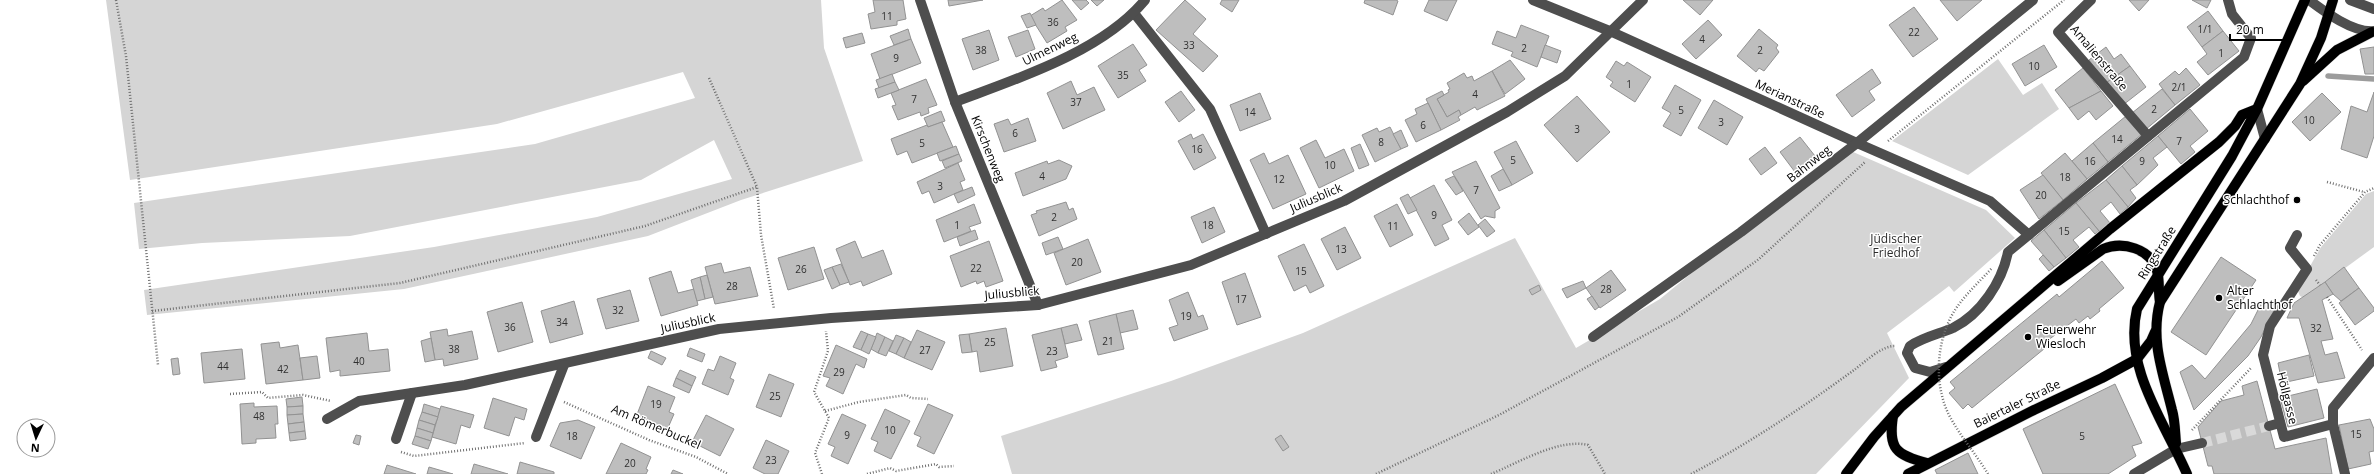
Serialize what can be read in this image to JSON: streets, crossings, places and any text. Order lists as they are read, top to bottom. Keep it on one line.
{"streets":{"main road":["Ringstraße","Baiertaler Straße"],"street":["Ulmenweg","Amalienstraße","Merianstraße","Kirschenweg","Bahnweg","Juliusblick","Höllgasse"],"path":["Am Römerbuckel"]},"crossings":[["Ulmenweg","Kirschenweg"],["Merianstraße","Bahnweg"],["Merianstraße","Juliusblick"],["Kirschenweg","Juliusblick"],["Ringstraße","Baiertaler Straße"]],"parks":["Jüdischer Friedhof"],"places":["Schlachthof","Alter Schlachthof","Feuerwehr Wiesloch"],"house_numbers":["11","36","1/1","22","4","33","2","38","2","1","9","10","35","1","2/1","4","7","37","2","5","14","10","3","6","3","6","14","7","8","5","16","5","16","9","10","4","18","12","3","7","20","9","2","1","18","11","15","13","20","22","26","15","28","28","17","32","19","34","36","32","21","25","38","27","23","40","44","42","29","25","19","48","10","15","9","18","5","23","20"],"scale_bar":"20 m","north":"bottom"}
